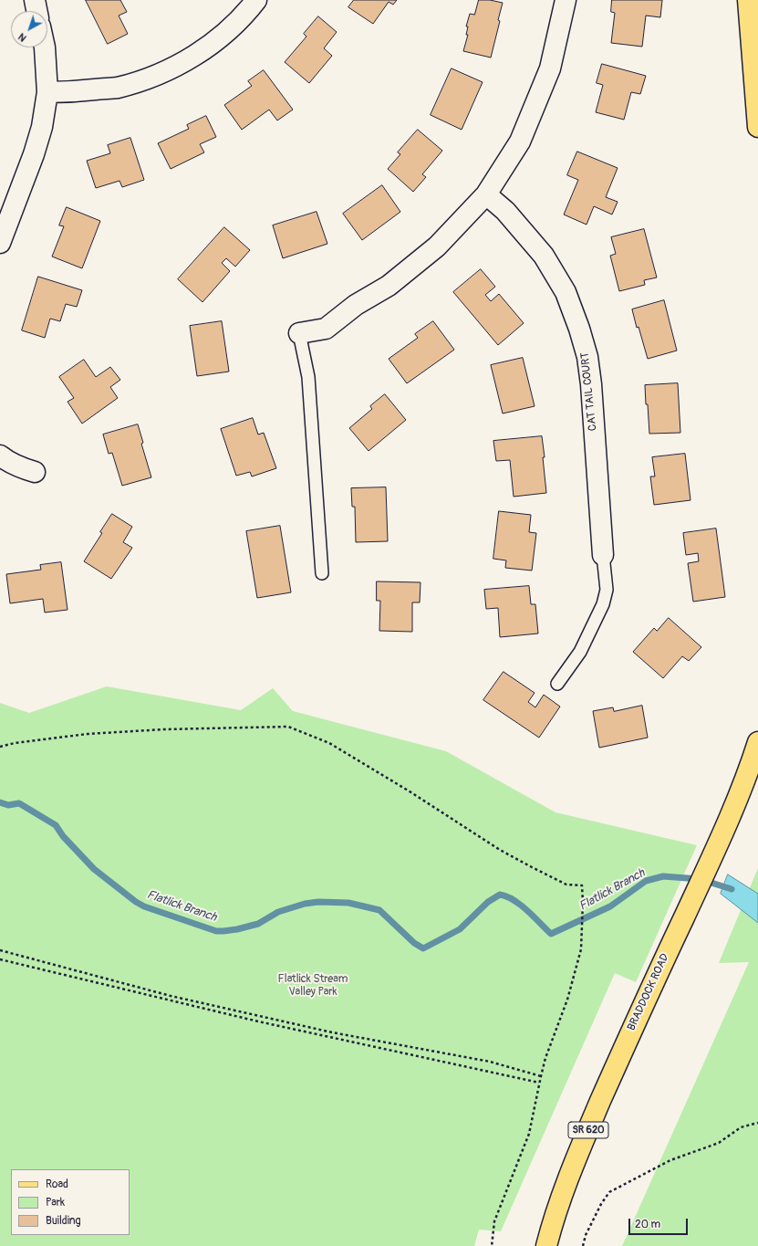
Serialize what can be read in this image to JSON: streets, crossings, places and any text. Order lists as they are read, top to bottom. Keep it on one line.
{"streets":{"main road":["BRADDOCK ROAD","SR 620"],"street":["CAT TAIL COURT"]},"water":["Flatlick Branch"],"parks":["Flatlick Stream Valley Park"],"legend":["Road","Park","Building"],"scale_bar":"20 m","north":"bottom left"}
